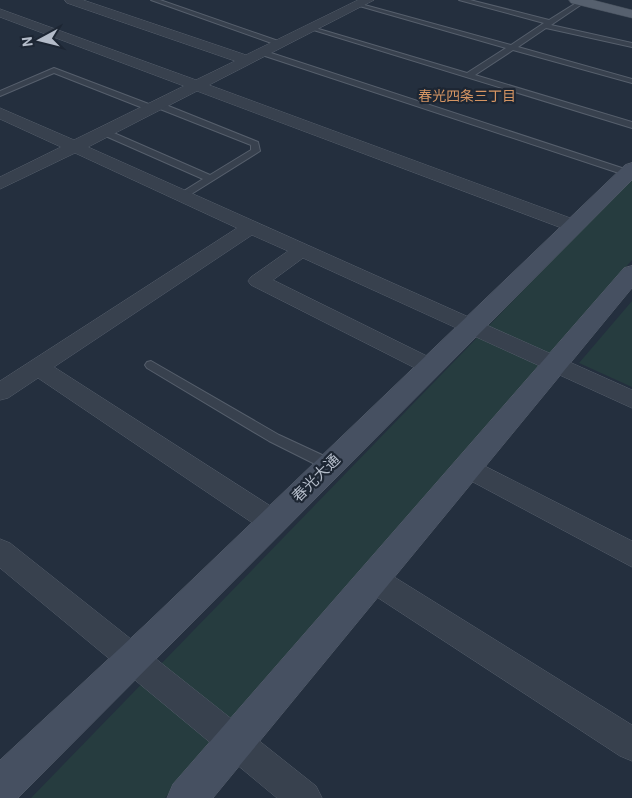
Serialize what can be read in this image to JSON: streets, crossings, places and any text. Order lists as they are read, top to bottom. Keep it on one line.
{"streets":{"street":["春光大通"]},"districts":["春光四条三丁目"],"north":"left"}
